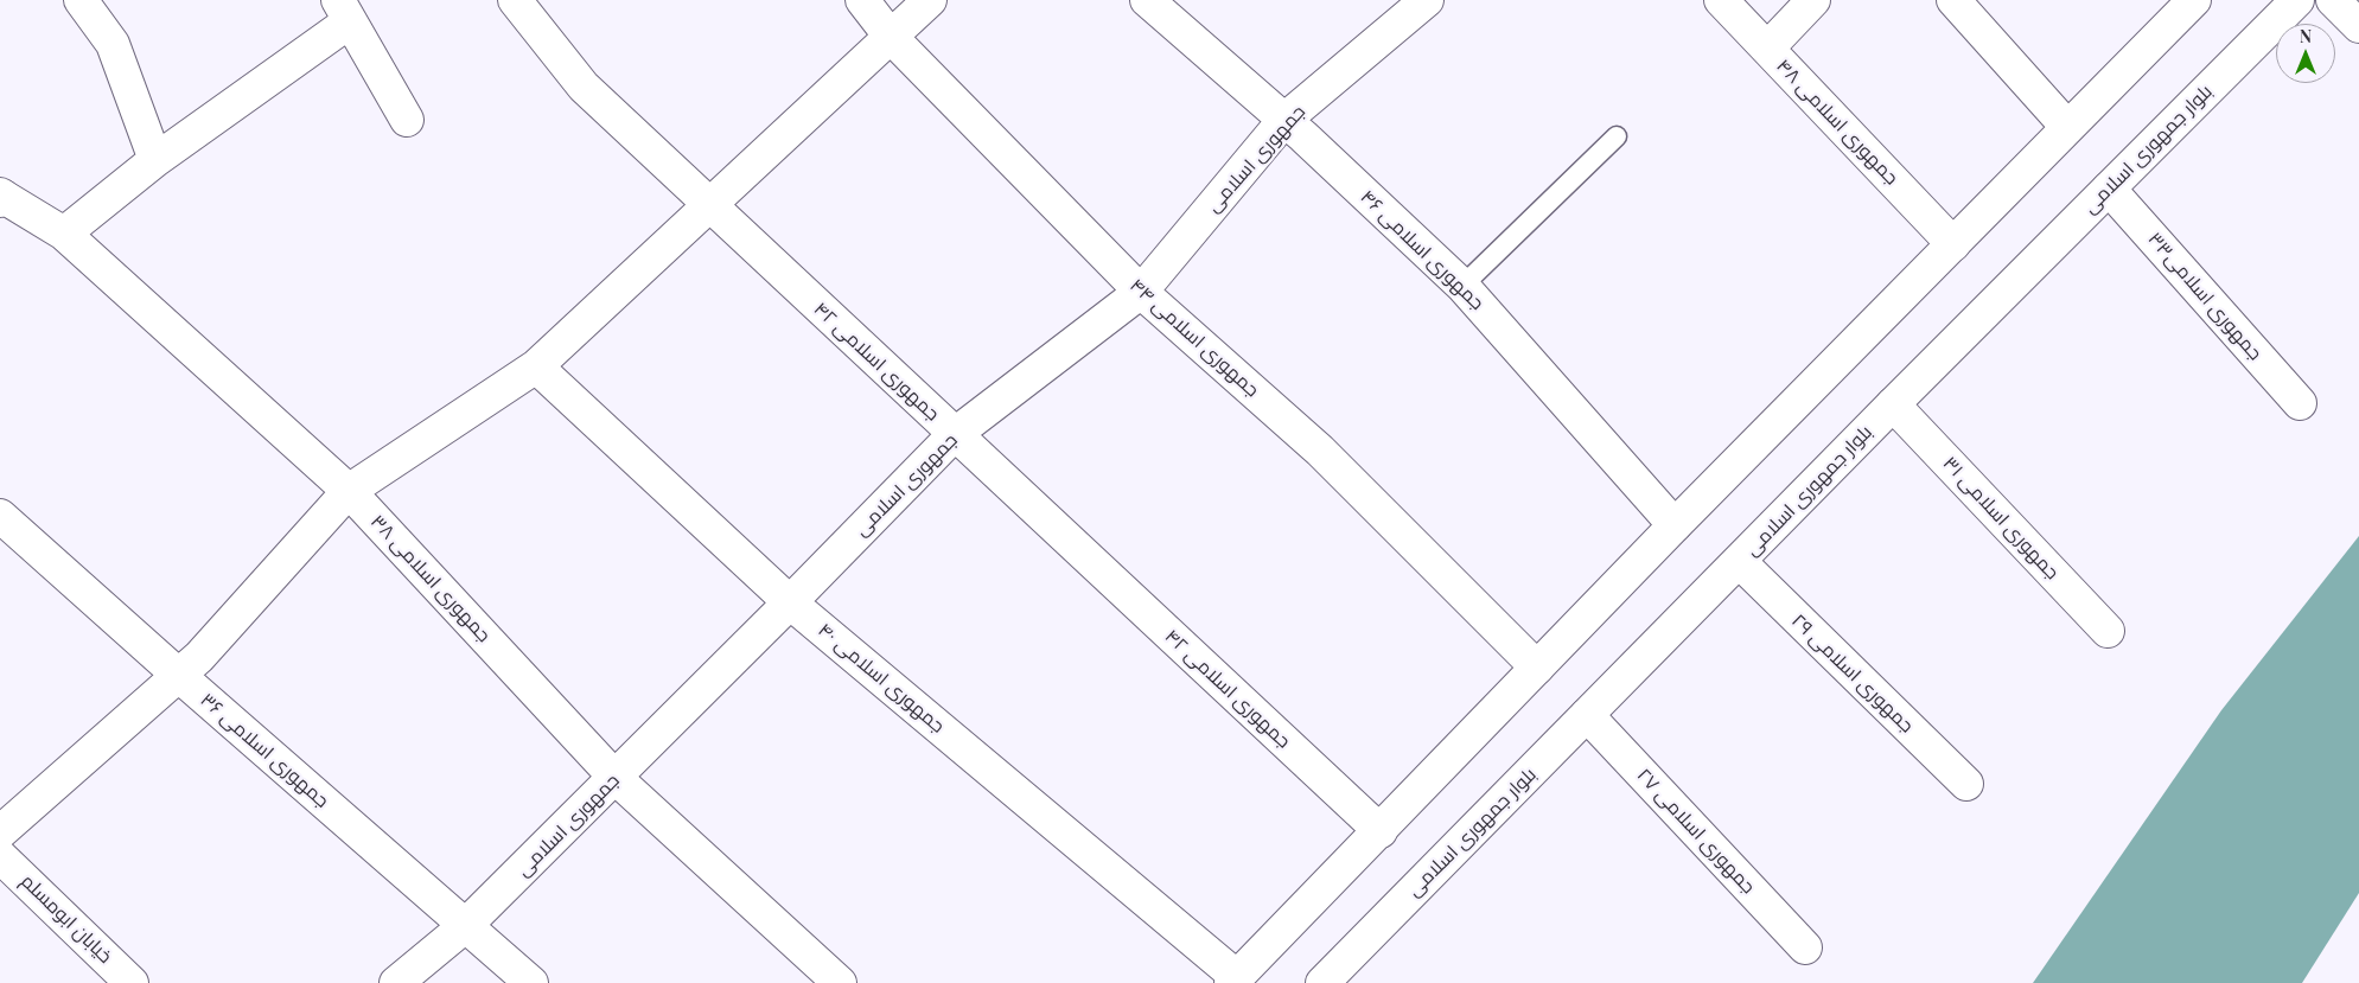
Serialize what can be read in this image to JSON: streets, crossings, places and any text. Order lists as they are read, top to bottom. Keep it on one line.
{"streets":{"street":["جمهوری اسلامی ۴۸","بلوار جمهوری اسلامی","جمهوری اسلامی","جمهوری اسلامی ۴۶","جمهوری اسلامی۳۳","جمهوری اسلامی ۴۴","جمهوری اسلامی ۴۲","جمهوری اسلامی ۳۱","جمهوری اسلامی ۳۸","جمهوری اسلامی ۲۹","جمهوری اسلامی ۴۰","جمهوری اسلامی ۳۶","جمهوری اسلامی ۲۷","خیابان ابومسلم"]},"crossings":[["بلوار جمهوری اسلامی","جمهوری اسلامی۳۳"],["بلوار جمهوری اسلامی","جمهوری اسلامی ۳۱"],["بلوار جمهوری اسلامی","جمهوری اسلامی ۲۹"],["بلوار جمهوری اسلامی","جمهوری اسلامی ۲۷"],["جمهوری اسلامی","جمهوری اسلامی ۴۶"],["جمهوری اسلامی","جمهوری اسلامی ۴۴"],["جمهوری اسلامی","جمهوری اسلامی ۴۲"],["جمهوری اسلامی","جمهوری اسلامی ۳۸"],["جمهوری اسلامی","جمهوری اسلامی ۴۰"],["جمهوری اسلامی","جمهوری اسلامی ۳۶"]],"north":"top"}
